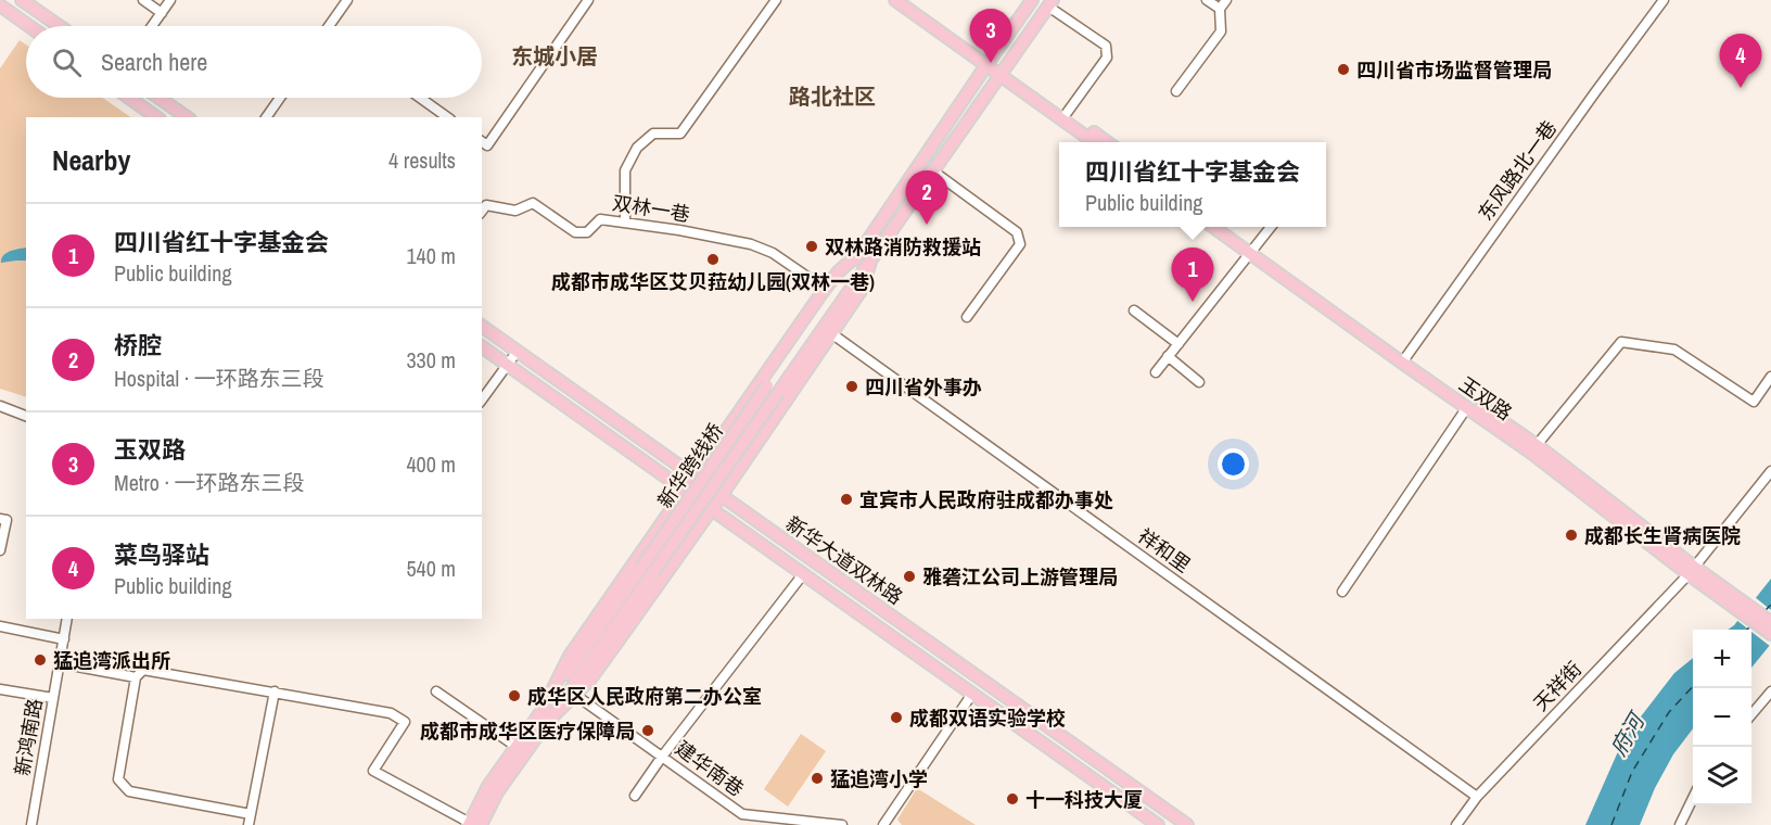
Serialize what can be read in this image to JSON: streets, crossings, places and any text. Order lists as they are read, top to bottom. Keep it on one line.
{"streets":{"main road":["玉双路","新华跨线桥","新华大道双林路"],"street":["东风路北一巷","双林一巷","祥和里","天祥街","新鸿南路","建华南巷"]},"crossings":[["东风路北一巷","玉双路"],["玉双路","天祥街"],["祥和里","天祥街"]],"districts":["东城小居","路北社区"],"water":["府河"],"places":["四川省市场监督管理局","双林路消防救援站","成都市成华区艾贝菈幼儿园(双林一巷)","四川省外事办","宜宾市人民政府驻成都办事处","成都长生肾病医院","雅砻江公司上游管理局","猛追湾派出所","成华区人民政府第二办公室","成都双语实验学校","成都市成华区医疗保障局","猛追湾小学","十一科技大厦"],"page":{"pins":["3","4","2","1"],"search":"Search here","heading":["Nearby","4 results"],"popup":["四川省红十字基金会","Public building"],"list":[{"mark":"1","name":"四川省红十字基金会","note":"Public building","value":"140 m"},{"mark":"2","name":"桥腔","note":"Hospital · 一环路东三段","value":"330 m"},{"mark":"3","name":"玉双路","note":"Metro · 一环路东三段","value":"400 m"},{"mark":"4","name":"菜鸟驿站","note":"Public building","value":"540 m"}],"map_buttons":["+","−"]}}
